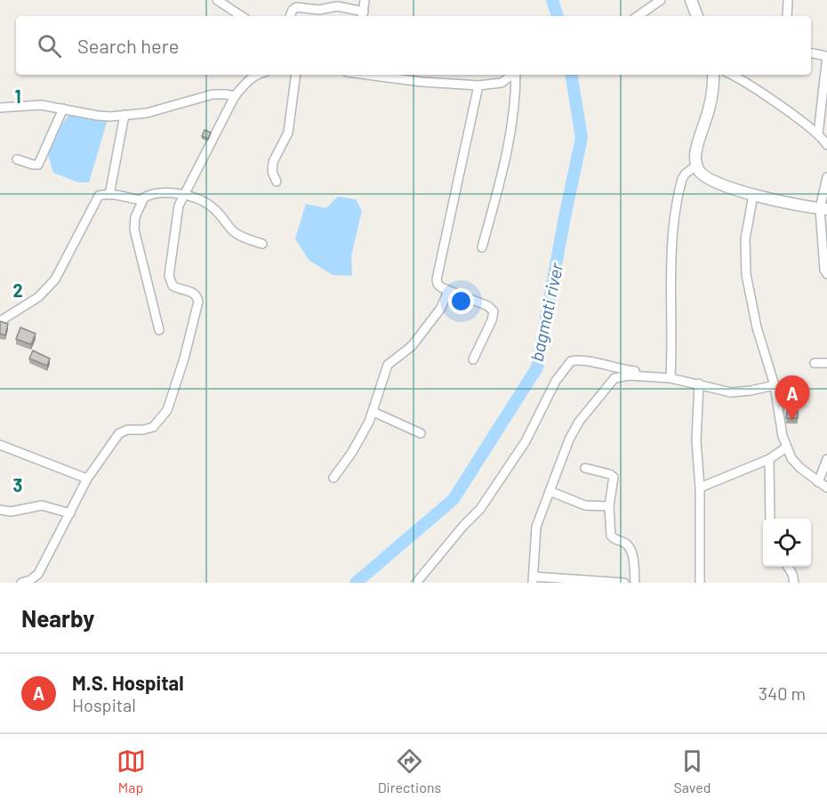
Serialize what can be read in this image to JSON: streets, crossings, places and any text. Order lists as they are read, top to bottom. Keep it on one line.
{"water":["bagmati river"],"page":{"search":"Search here","pins":"A","heading":"Nearby","list":[{"mark":"A","name":"M.S. Hospital","note":"Hospital","value":"340 m"}],"nav":["Map","Directions","Saved"]},"grid":{"rows":["1","2","3"]}}
